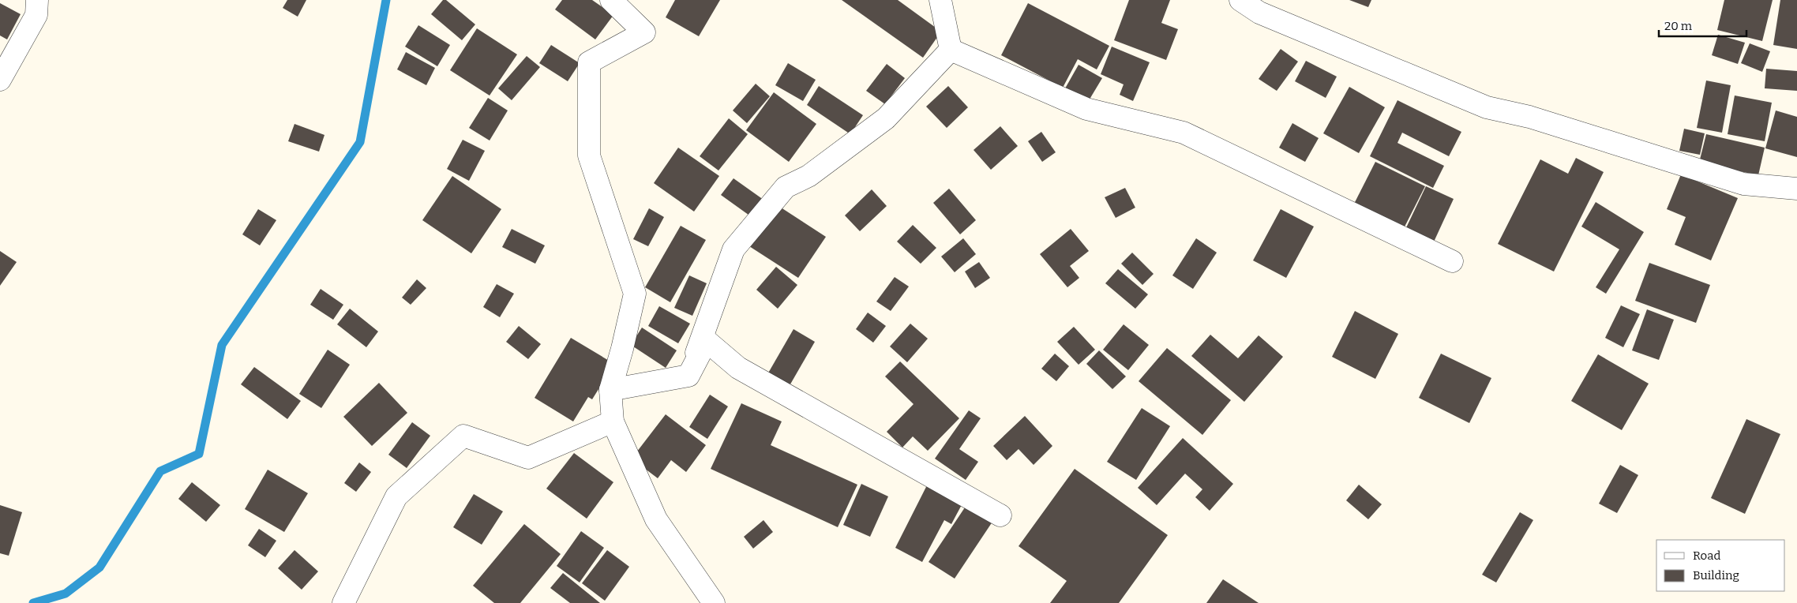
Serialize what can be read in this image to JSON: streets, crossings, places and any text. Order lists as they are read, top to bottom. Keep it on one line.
{"legend":["Road","Building"],"scale_bar":"20 m"}
